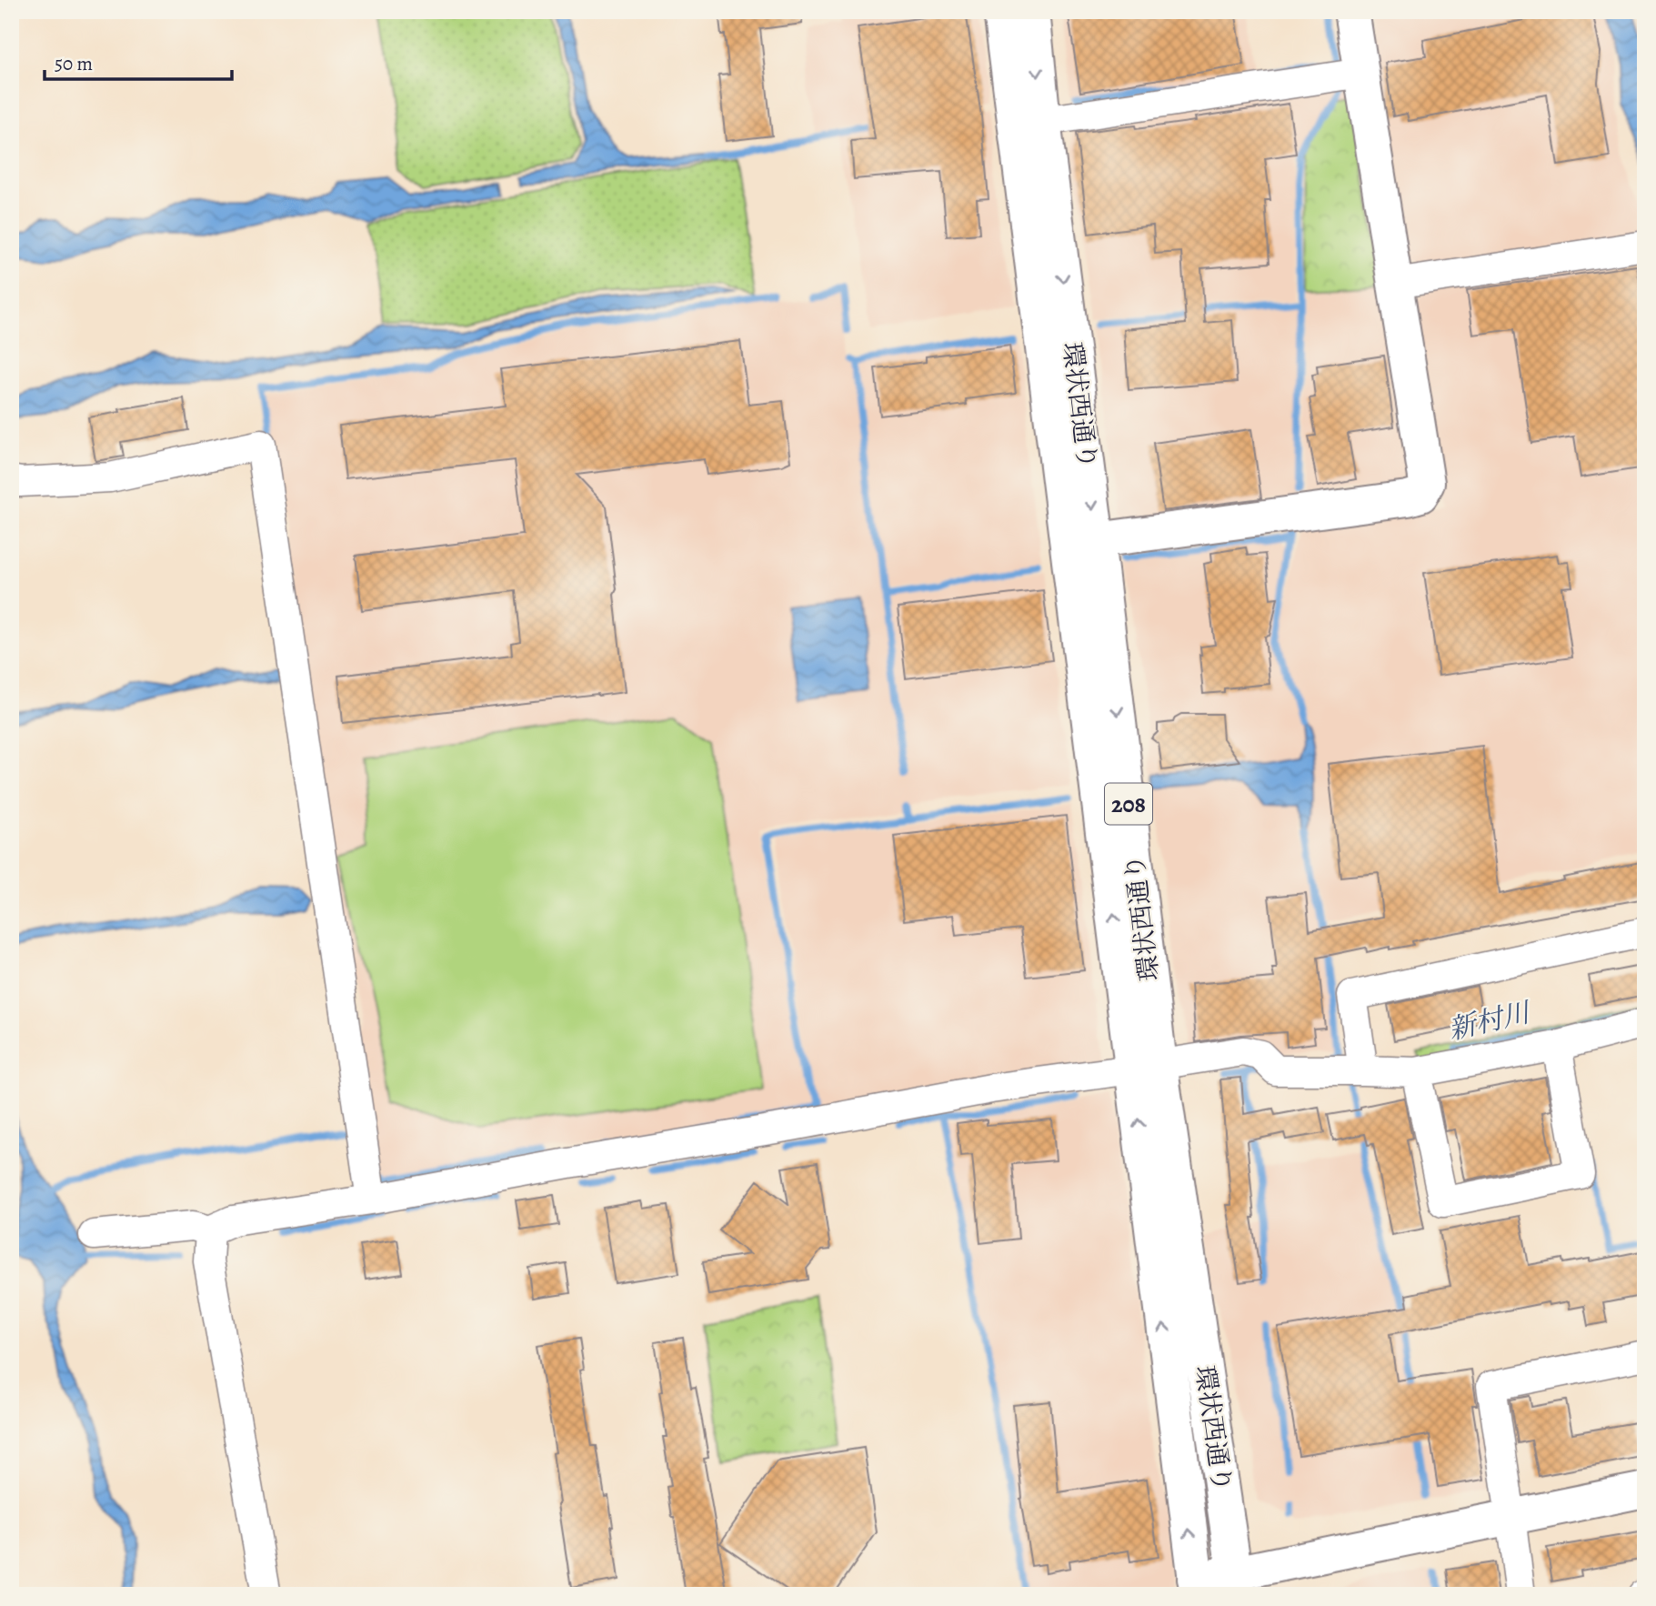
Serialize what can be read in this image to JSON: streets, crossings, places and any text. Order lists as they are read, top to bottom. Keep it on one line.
{"streets":{"main road":["環状西通り","208"]},"water":["新村川"],"scale_bar":"50 m"}
